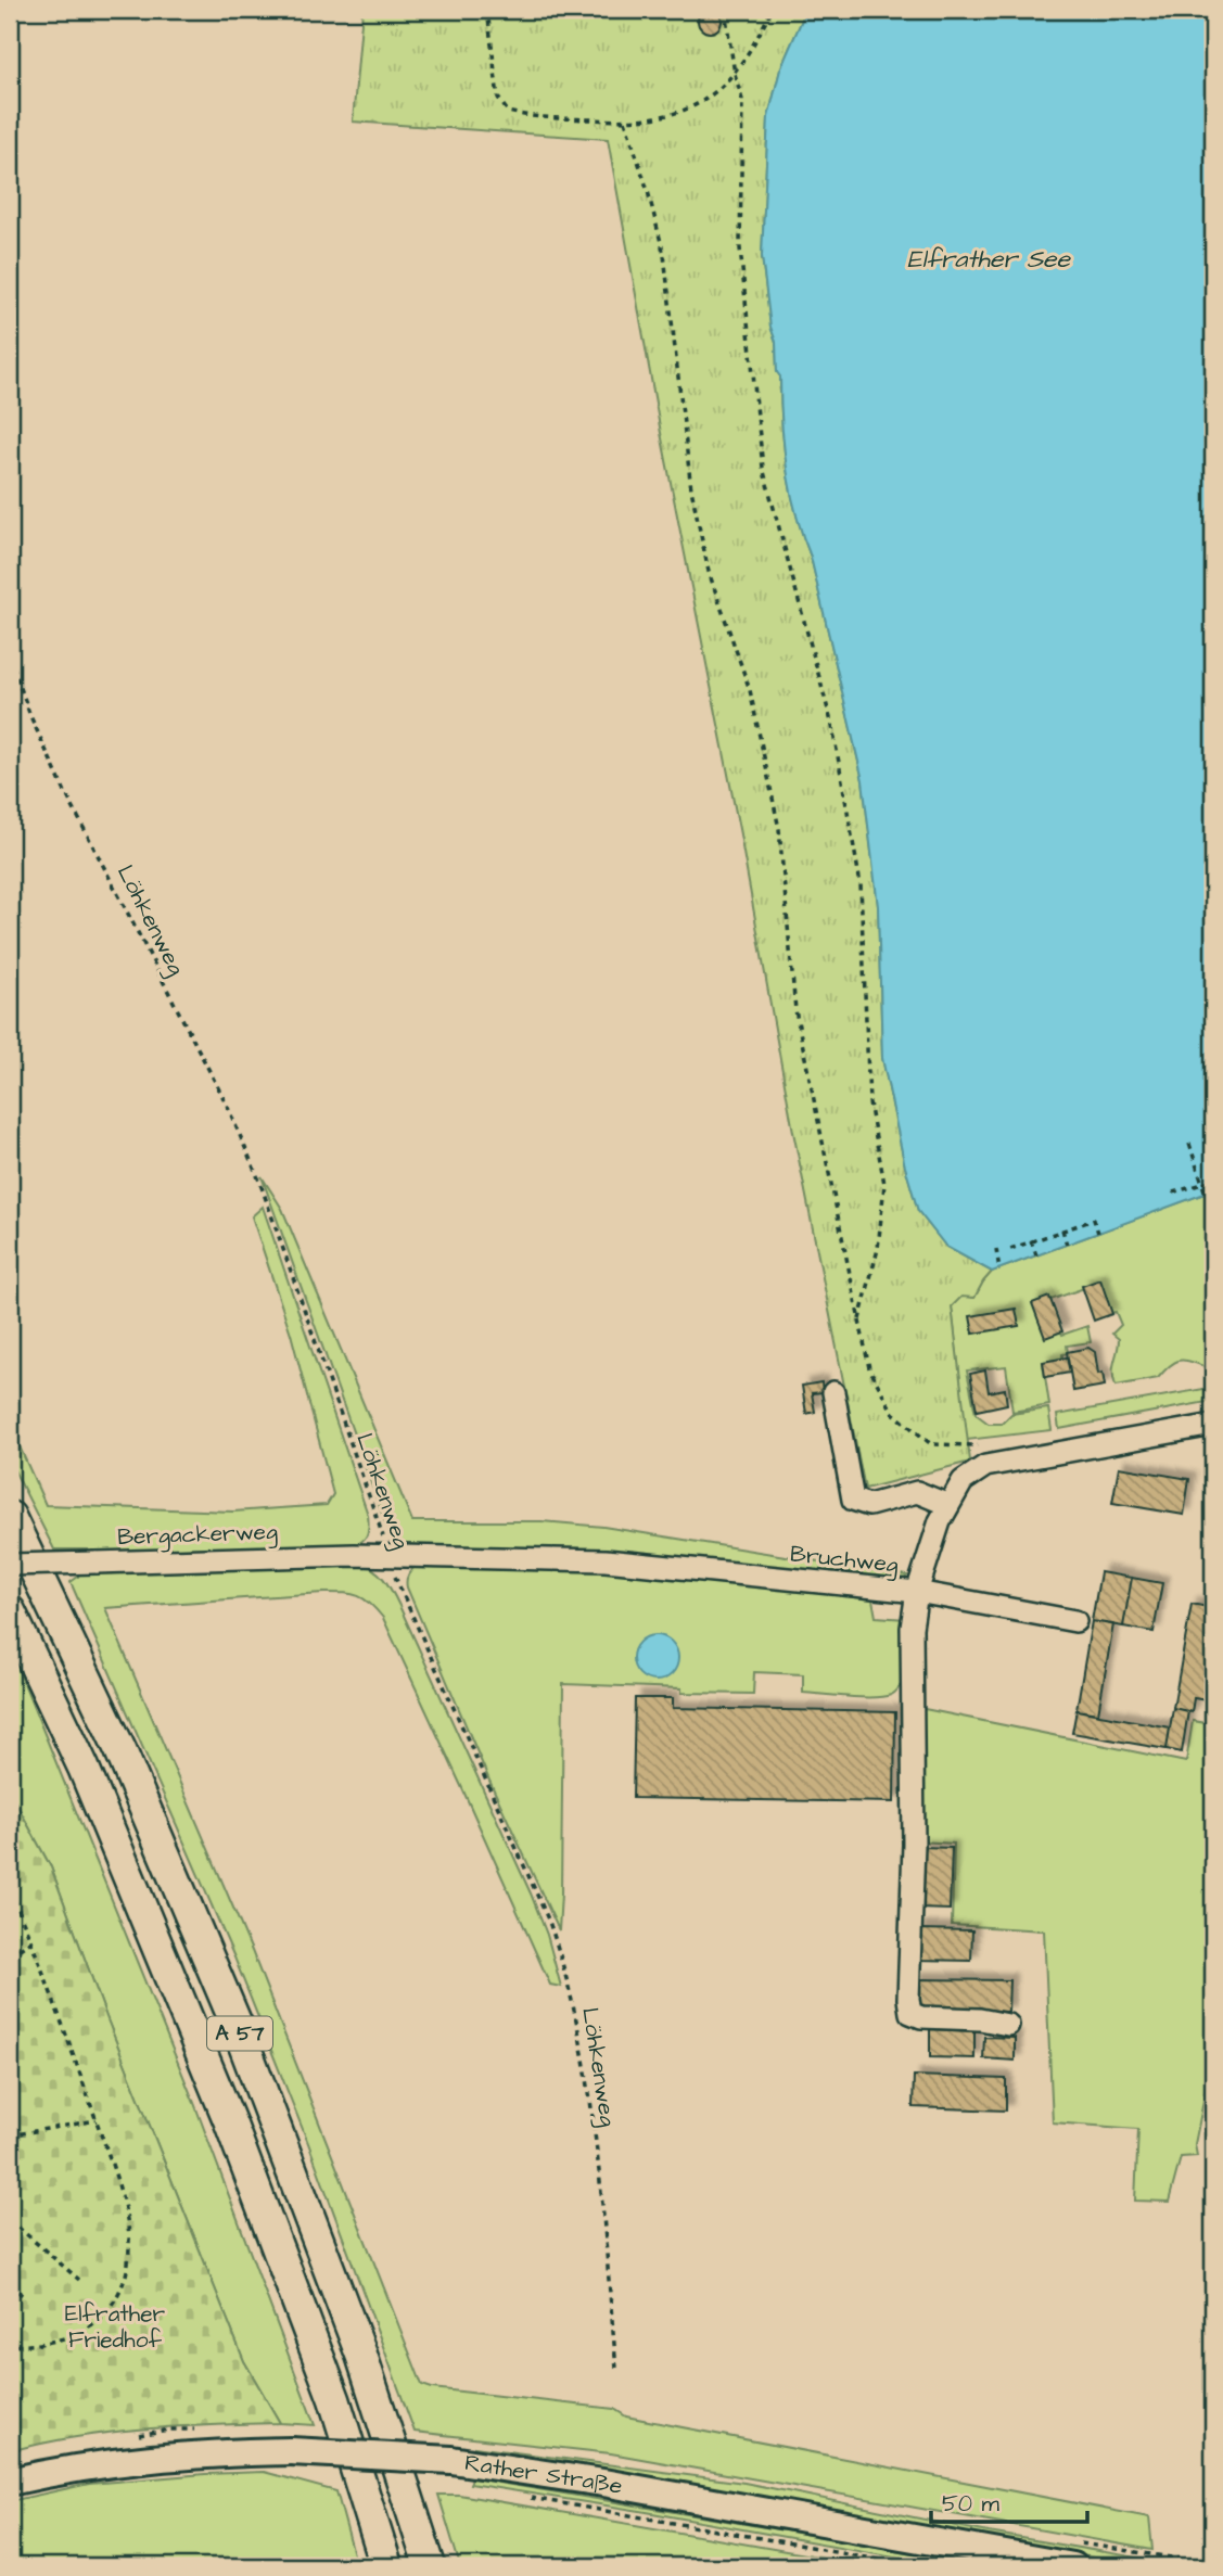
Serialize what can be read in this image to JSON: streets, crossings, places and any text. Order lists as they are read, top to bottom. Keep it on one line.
{"streets":{"highway":["A 57"],"main road":["Rather Straße"],"street":["Bergackerweg","Bruchweg"],"path":["Löhkenweg"]},"crossings":[["Löhkenweg","Bergackerweg"],["Löhkenweg","Bruchweg"],["Bergackerweg","Bruchweg"]],"water":["Elfrather See"],"parks":["Elfrather Friedhof"],"scale_bar":"50 m"}
